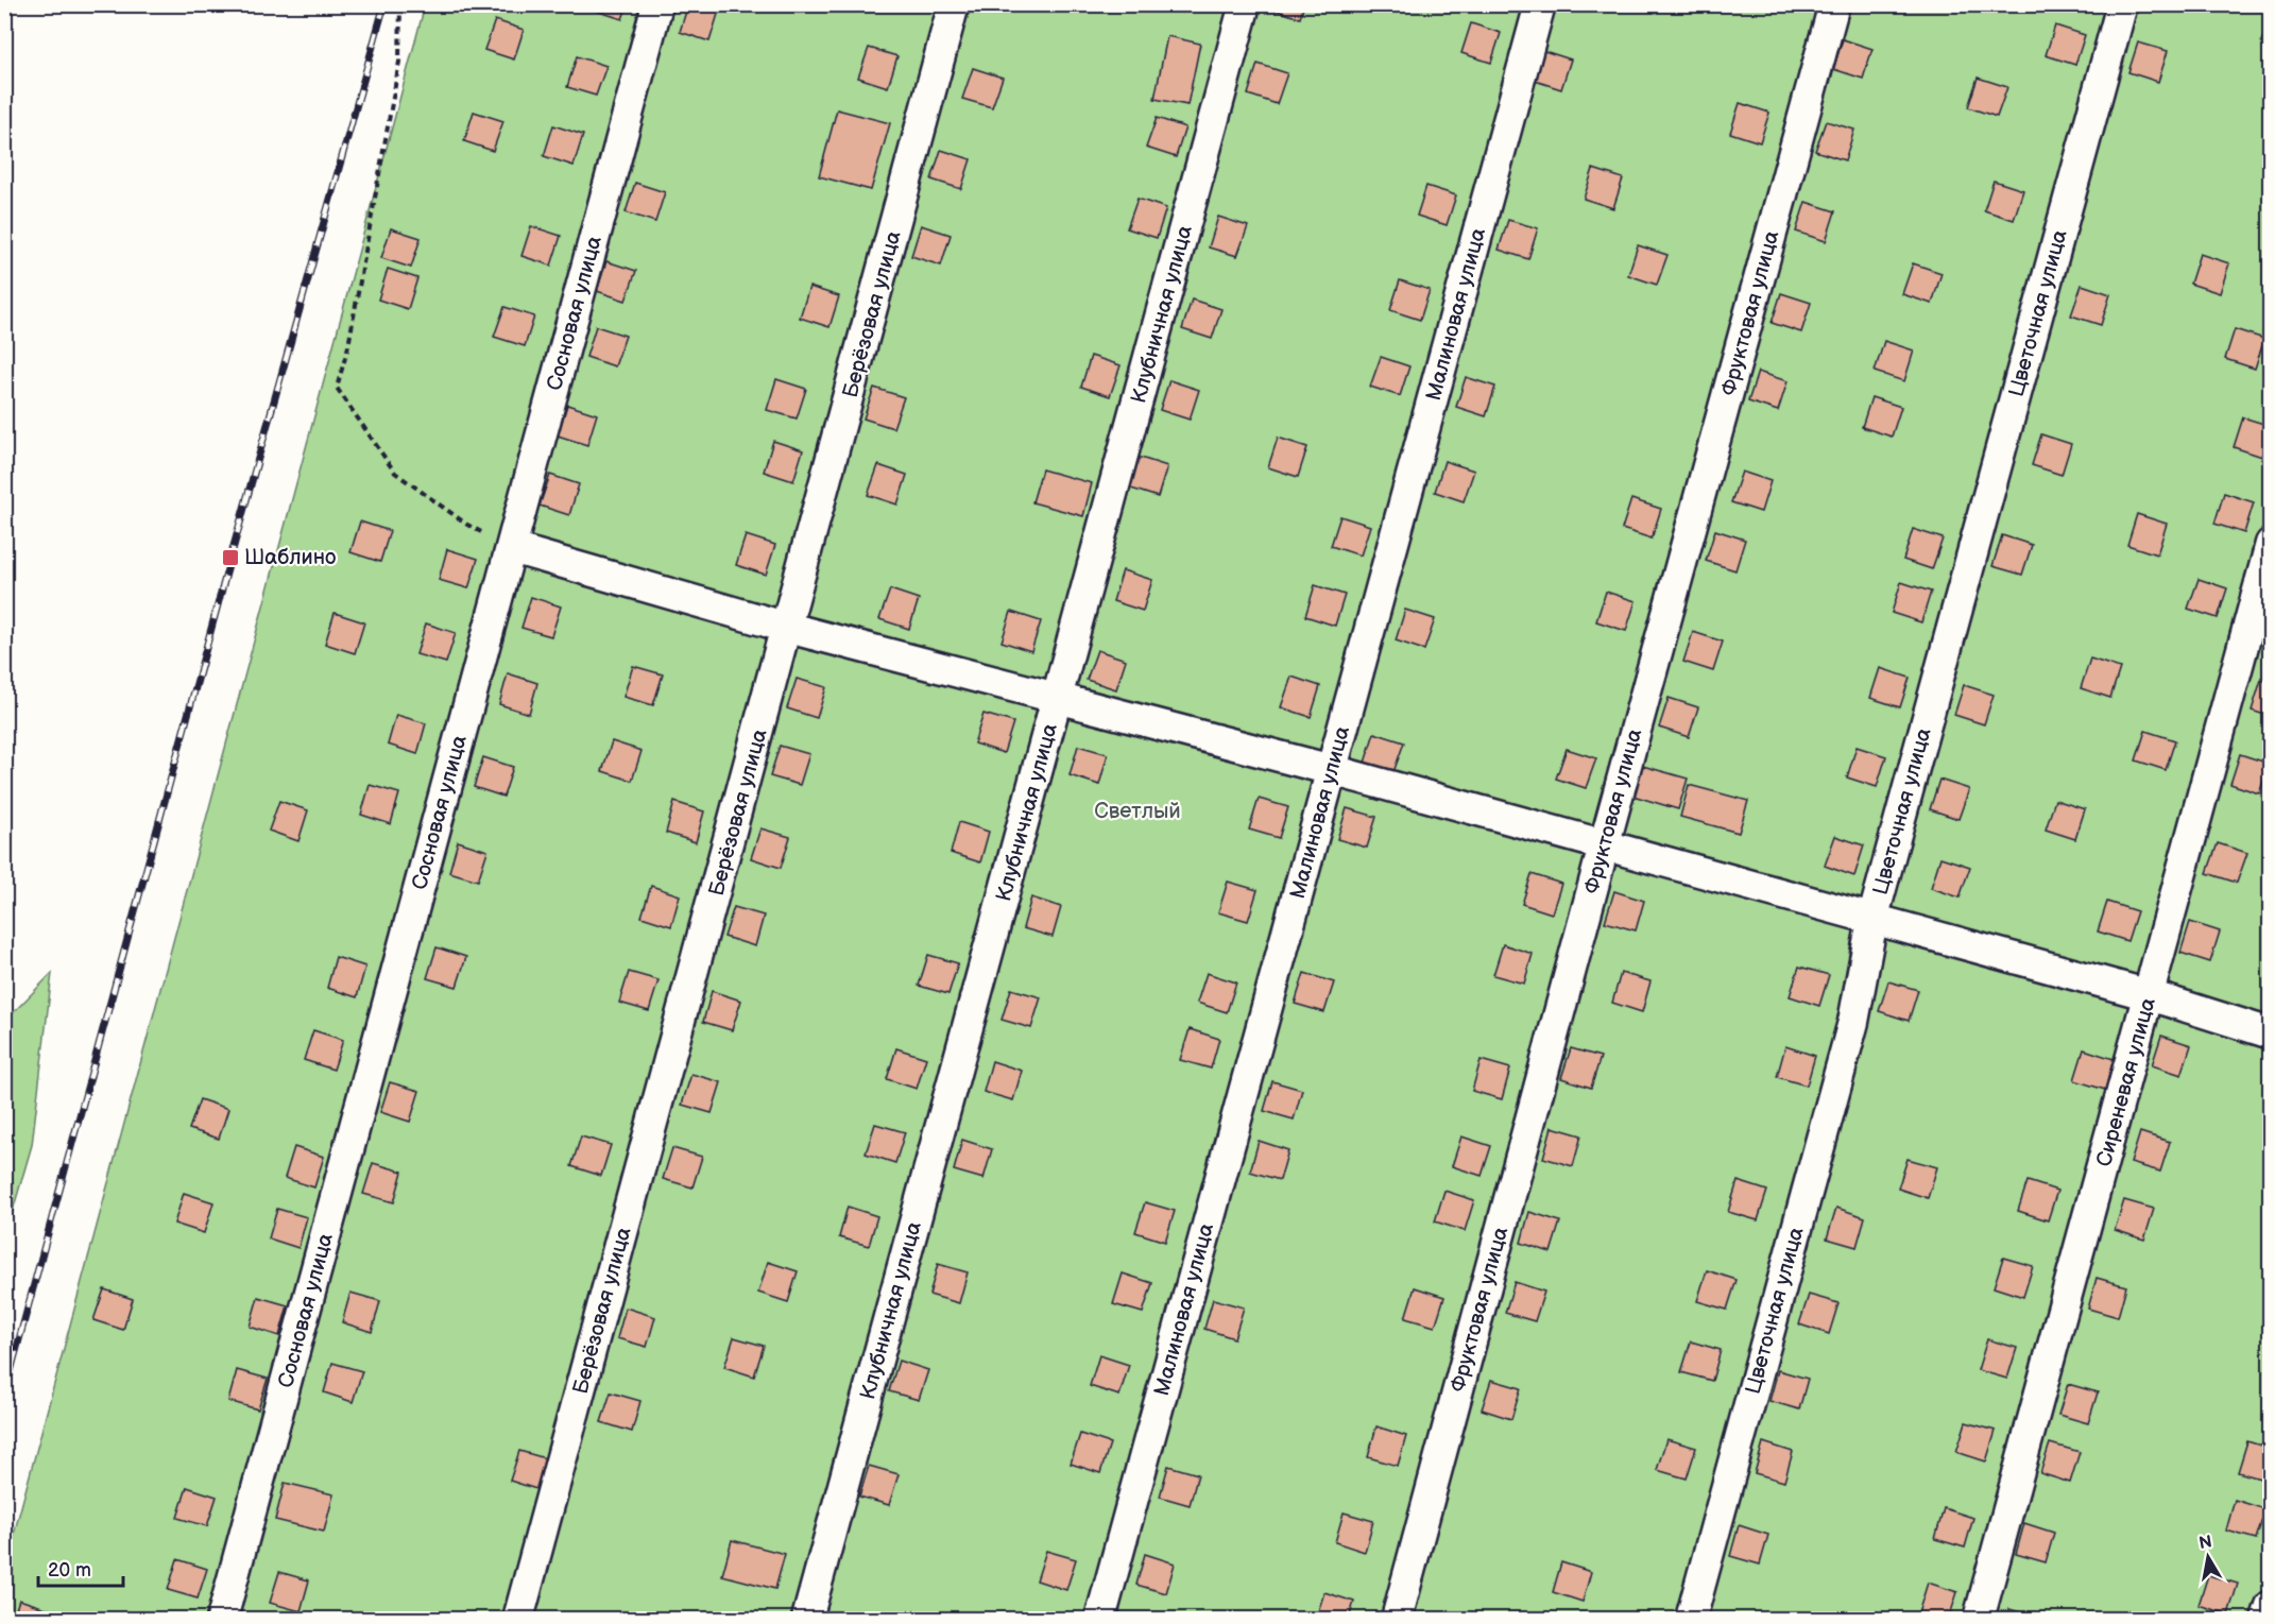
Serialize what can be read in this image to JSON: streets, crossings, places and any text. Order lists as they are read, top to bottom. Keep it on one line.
{"streets":{"street":["Сосновая улица","Фруктовая улица","Цветочная улица","Берёзовая улица","Клубничная улица","Малиновая улица","Сиреневая улица"]},"parks":["Светлый"],"places":{"transit":["Шаблино"]},"scale_bar":"20 m","north":"top"}
